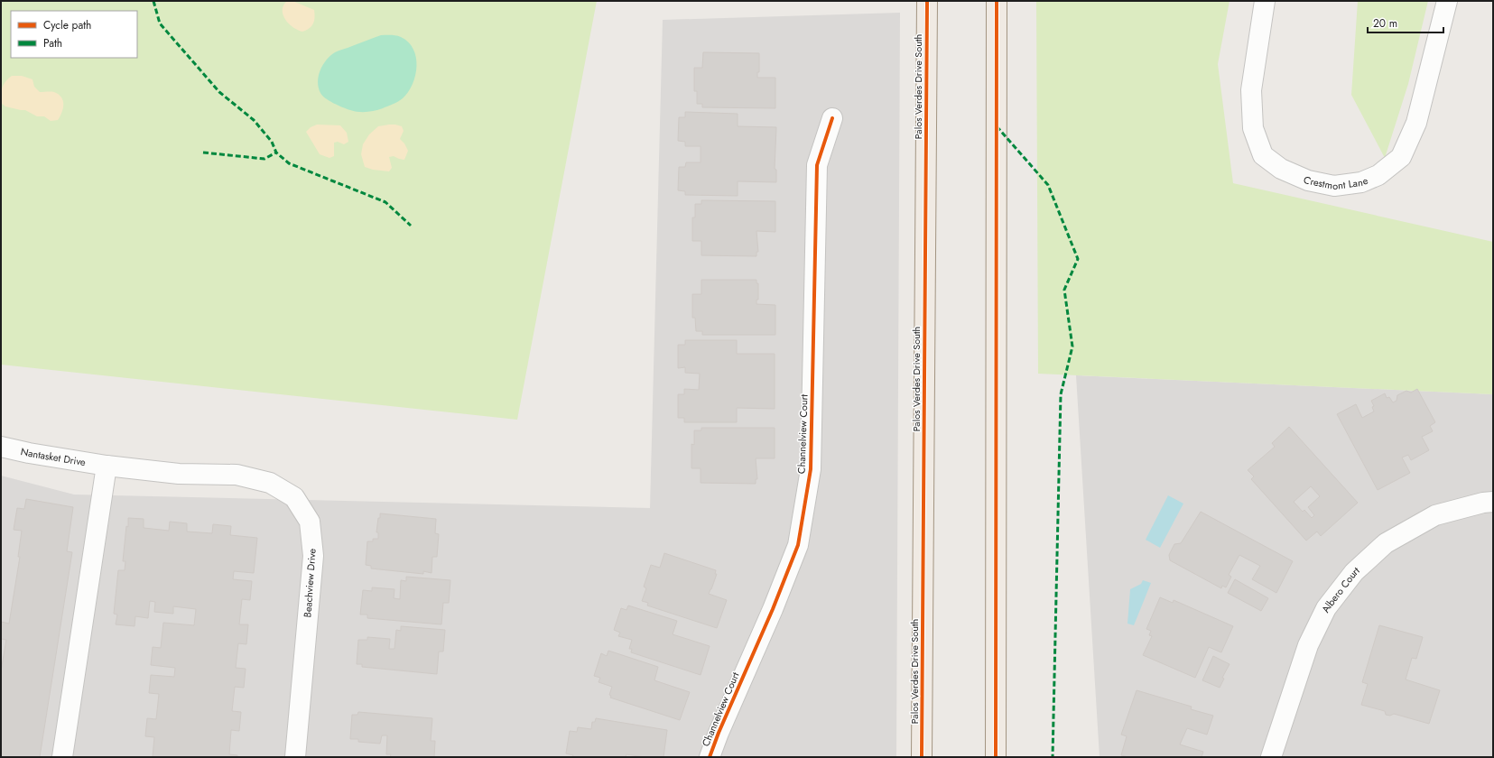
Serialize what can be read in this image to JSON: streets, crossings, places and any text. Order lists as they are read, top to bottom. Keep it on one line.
{"streets":{"main road":["Palos Verdes Drive South"],"street":["Crestmont Lane","Channelview Court","Nantasket Drive","Beachview Drive","Albero Court"]},"crossings":[["Nantasket Drive","Beachview Drive"]],"legend":["Cycle path","Path"],"scale_bar":"20 m"}
